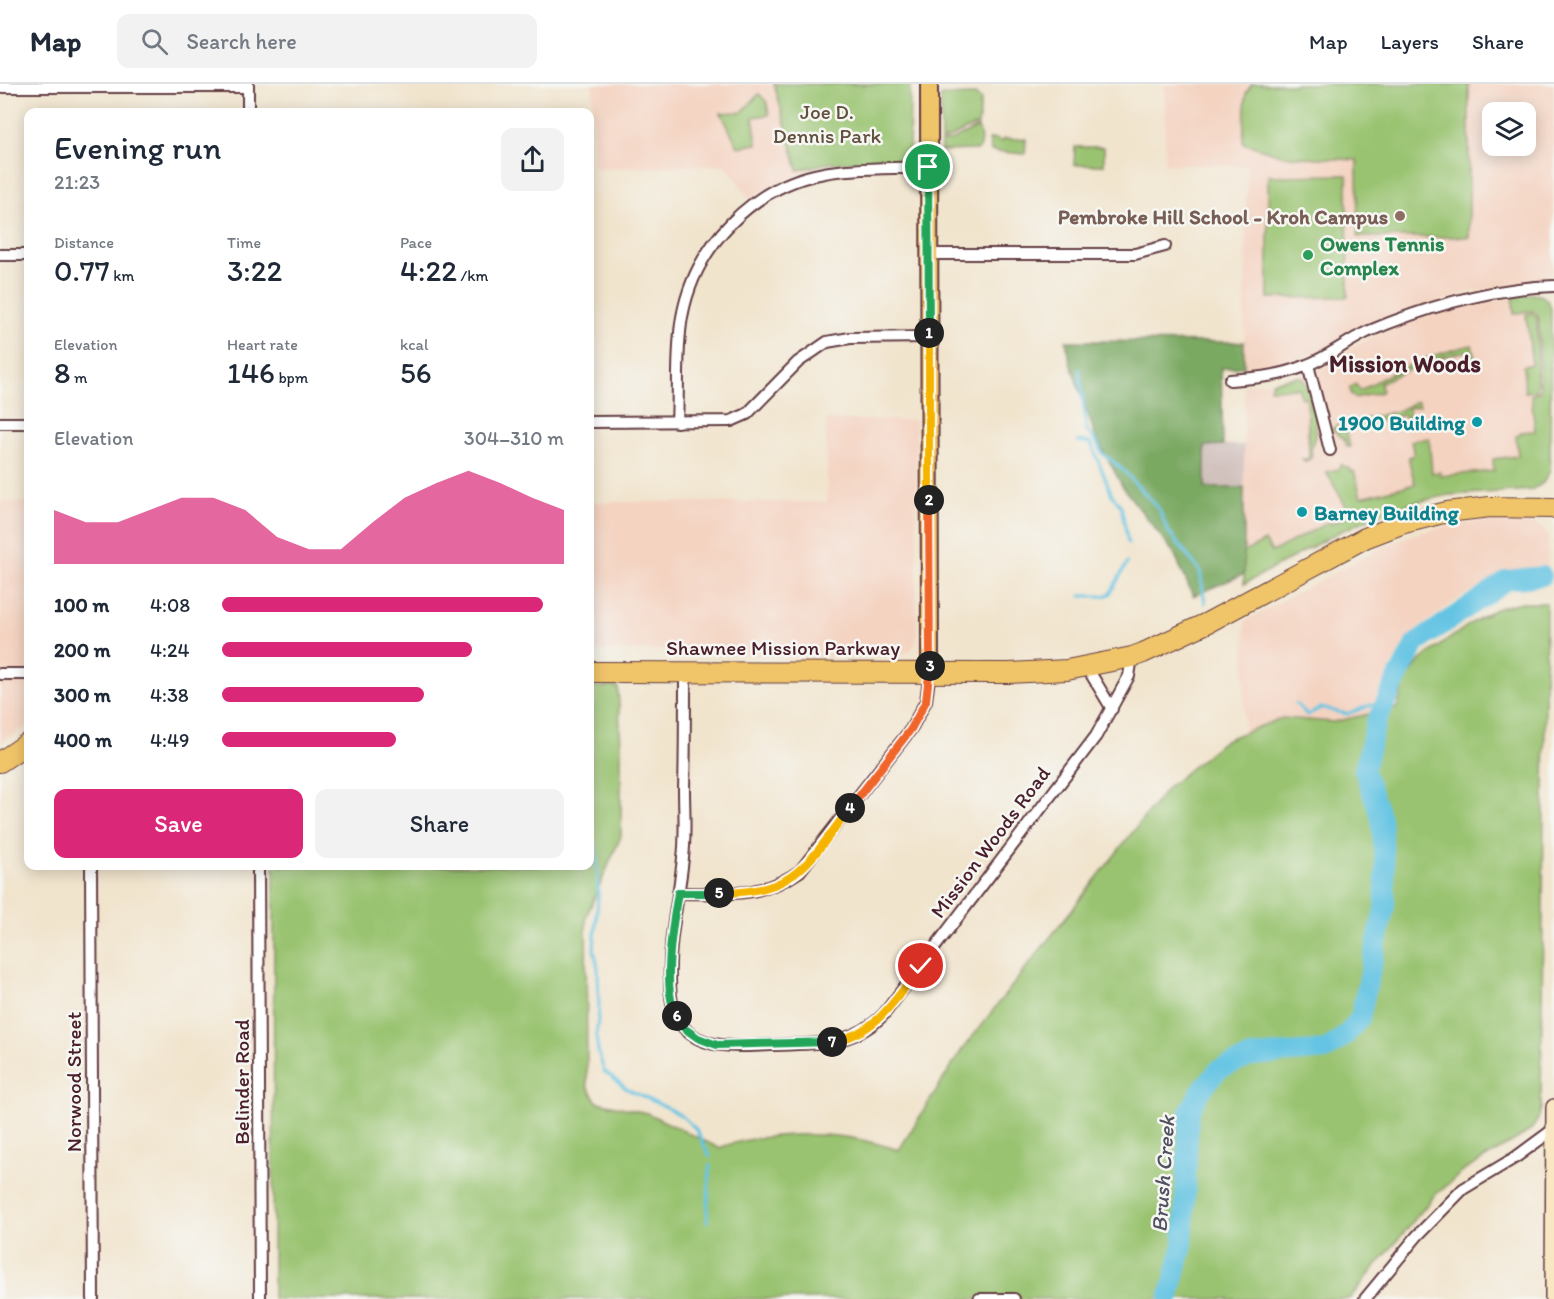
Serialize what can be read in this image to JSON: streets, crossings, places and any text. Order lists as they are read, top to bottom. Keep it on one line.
{"streets":{"highway":["Shawnee Mission Parkway"],"street":["Mission Woods Road","Norwood Street","Belinder Road"]},"crossings":[["Shawnee Mission Parkway","Mission Woods Road"]],"districts":["Mission Woods"],"water":["Brush Creek"],"parks":["Joe D. Dennis Park"],"places":["Pembroke Hill School - Kroh Campus","Owens Tennis Complex","1900 Building","Barney Building"],"page":{"header":"Map","search":"Search here","nav":["Map","Layers","Share"],"heading":["Evening run","21:23"],"stats":[["Distance","0.77 km"],["Time","3:22"],["Pace","4:22 /km"],["Elevation","8 m"],["Heart rate","146 bpm"],["kcal","56"]],"pins":["1","2","3","4","5","6","7"],"chart":["Elevation","304–310 m"],"list":[{"name":"100 m","note":"4:08"},{"name":"200 m","note":"4:24"},{"name":"300 m","note":"4:38"},{"name":"400 m","note":"4:49"}],"buttons":["Save","Share"]}}
